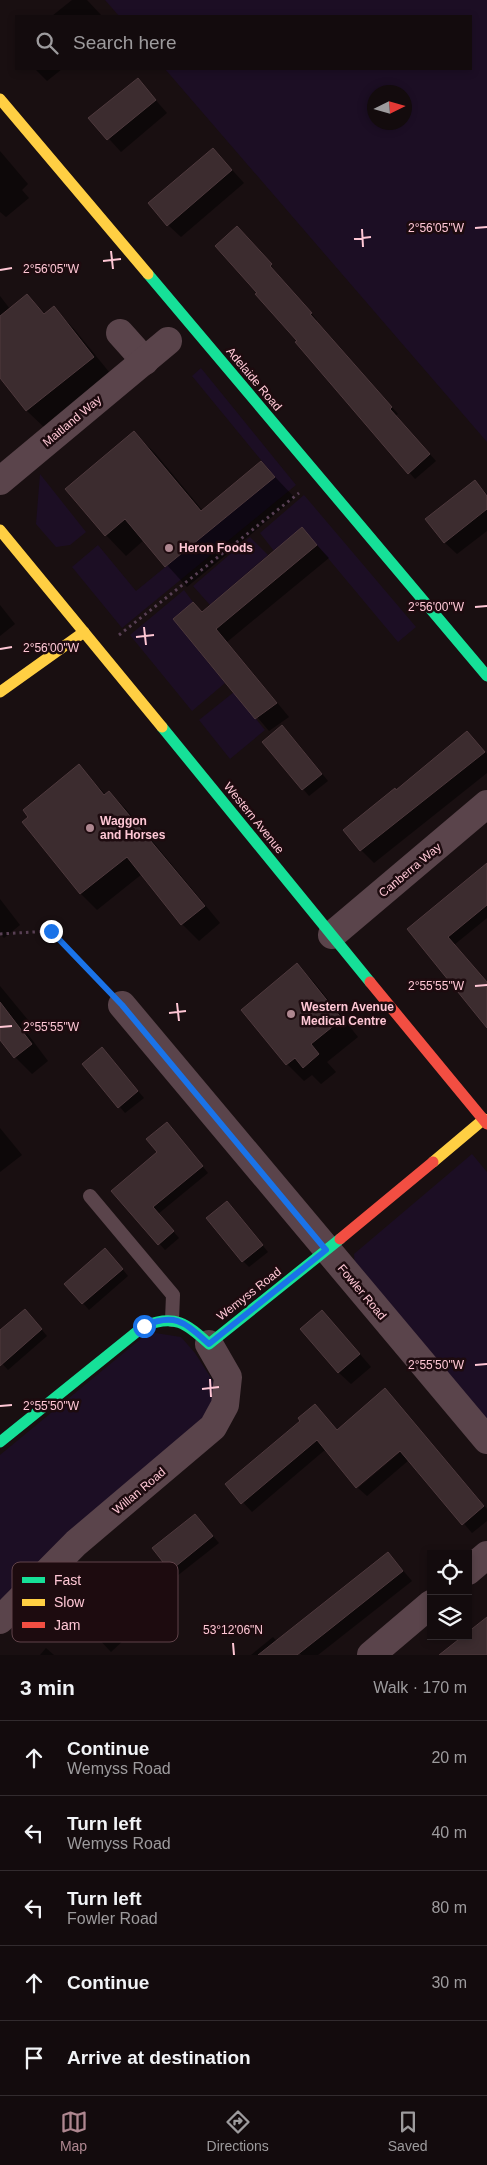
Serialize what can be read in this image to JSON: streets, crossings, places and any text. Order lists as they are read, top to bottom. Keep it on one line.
{"streets":{"street":["Adelaide Road","Maitland Way","Western Avenue","Canberra Way","Fowler Road","Wemyss Road","Willan Road"]},"crossings":[["Western Avenue","Canberra Way"],["Western Avenue","Wemyss Road"],["Fowler Road","Wemyss Road"],["Wemyss Road","Willan Road"]],"places":["Heron Foods","Waggon and Horses","Western Avenue Medical Centre"],"legend":["Fast","Slow","Jam"],"north":"right","page":{"search":"Search here","heading":["3 min","Walk · 170 m"],"list":[["Continue","Wemyss Road","20 m"],["Turn left","Wemyss Road","40 m"],["Turn left","Fowler Road","80 m"],["Continue","30 m"],"Arrive at destination"],"nav":["Map","Directions","Saved"]},"coordinates":["2°56'05\"W","2°56'00\"W","2°55'55\"W","2°55'50\"W","53°12'06\"N"]}
